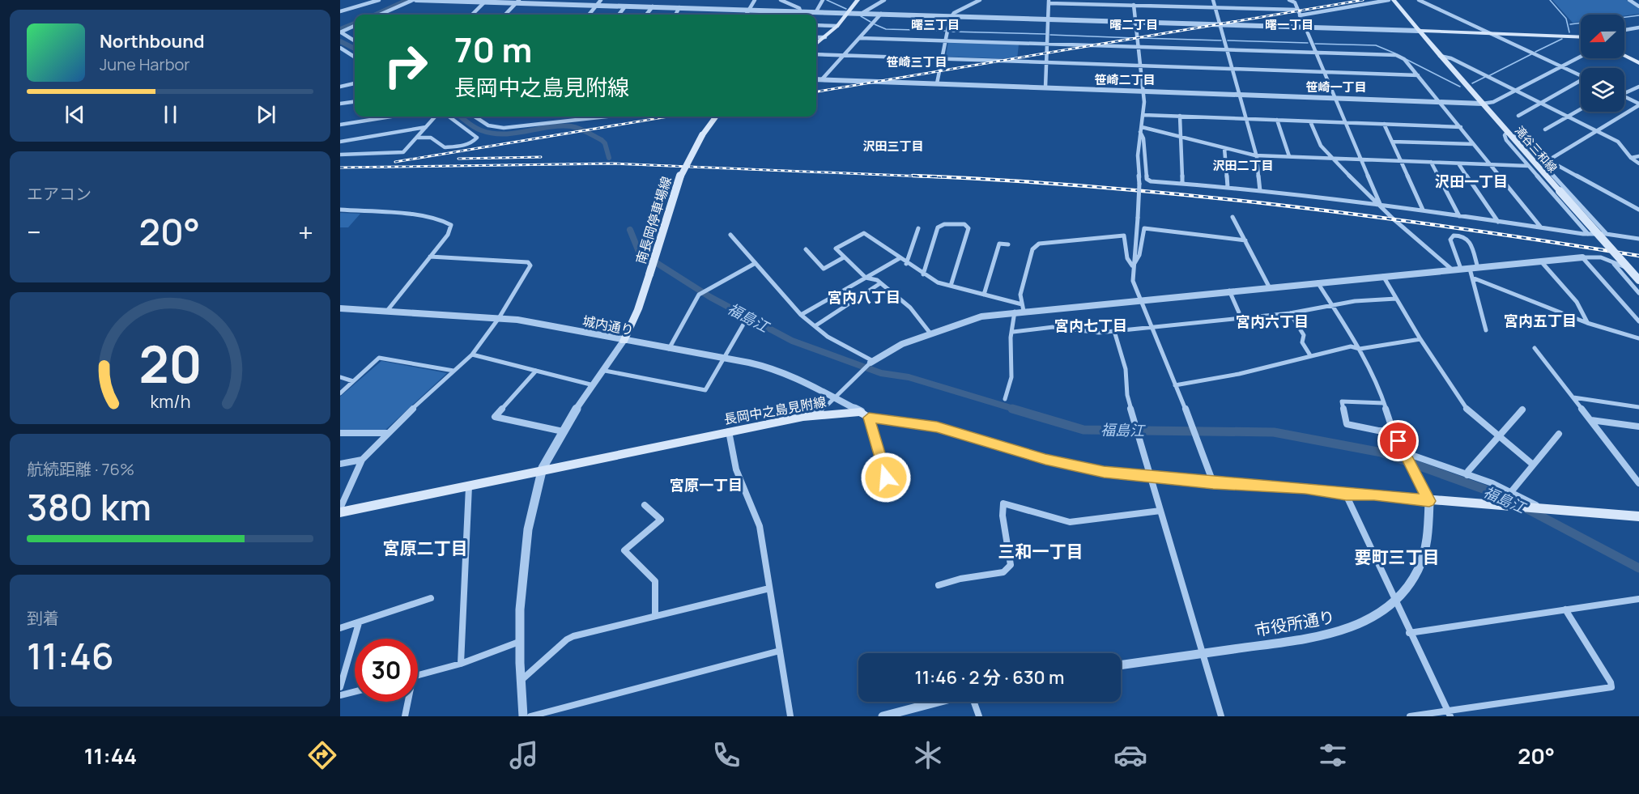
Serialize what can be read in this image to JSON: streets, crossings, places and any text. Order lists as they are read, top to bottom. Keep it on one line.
{"streets":{"main road":["滝谷三和線","南長岡停車場線","長岡中之島見附線"],"street":["城内通り","市役所通り"]},"crossings":[["南長岡停車場線","城内通り"],["城内通り","長岡中之島見附線"],["長岡中之島見附線","市役所通り"]],"districts":["曙三丁目","曙二丁目","曙一丁目","笹崎三丁目","笹崎二丁目","笹崎一丁目","沢田三丁目","沢田二丁目","沢田一丁目","宮内八丁目","宮内五丁目","宮内六丁目","宮内七丁目","宮原一丁目","宮原二丁目","三和一丁目","要町三丁目"],"water":["福島江"],"north":"left","page":{"turn":["70 m","長岡中之島見附線"],"song":["Northbound","June Harbor"],"tile":["エアコン",["航続距離 · 76%","380 km"],["到着","11:46"]],"heat":["−","20°","+"],"limit":"30","trip":"11:46 · 2 分 · 630 m","tabs":["11:44","20°"],"gauge":["20","km/h"]}}
